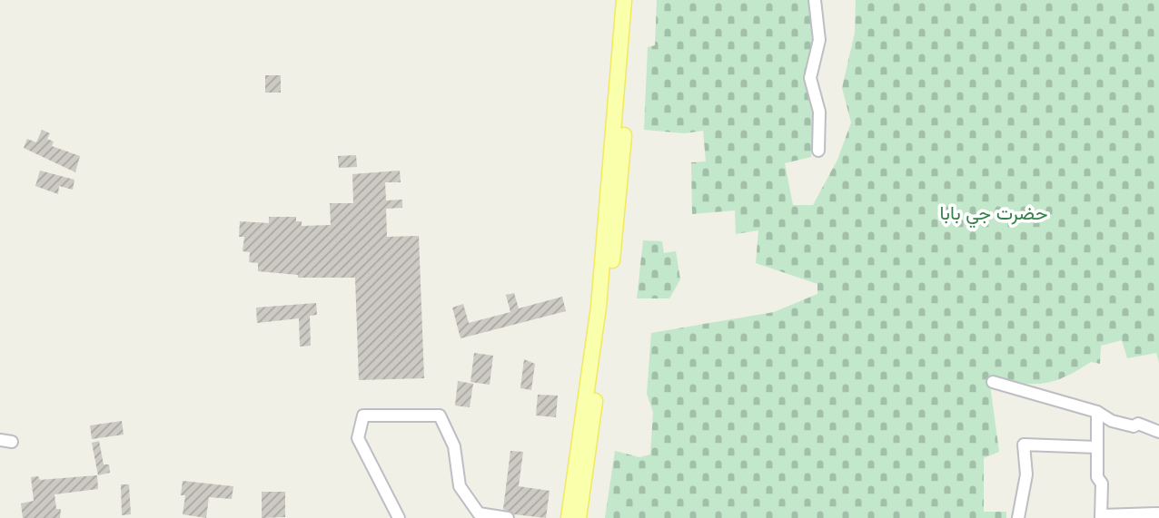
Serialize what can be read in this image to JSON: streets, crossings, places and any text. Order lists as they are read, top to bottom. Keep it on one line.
{"parks":["حضرت جي بابا"]}
